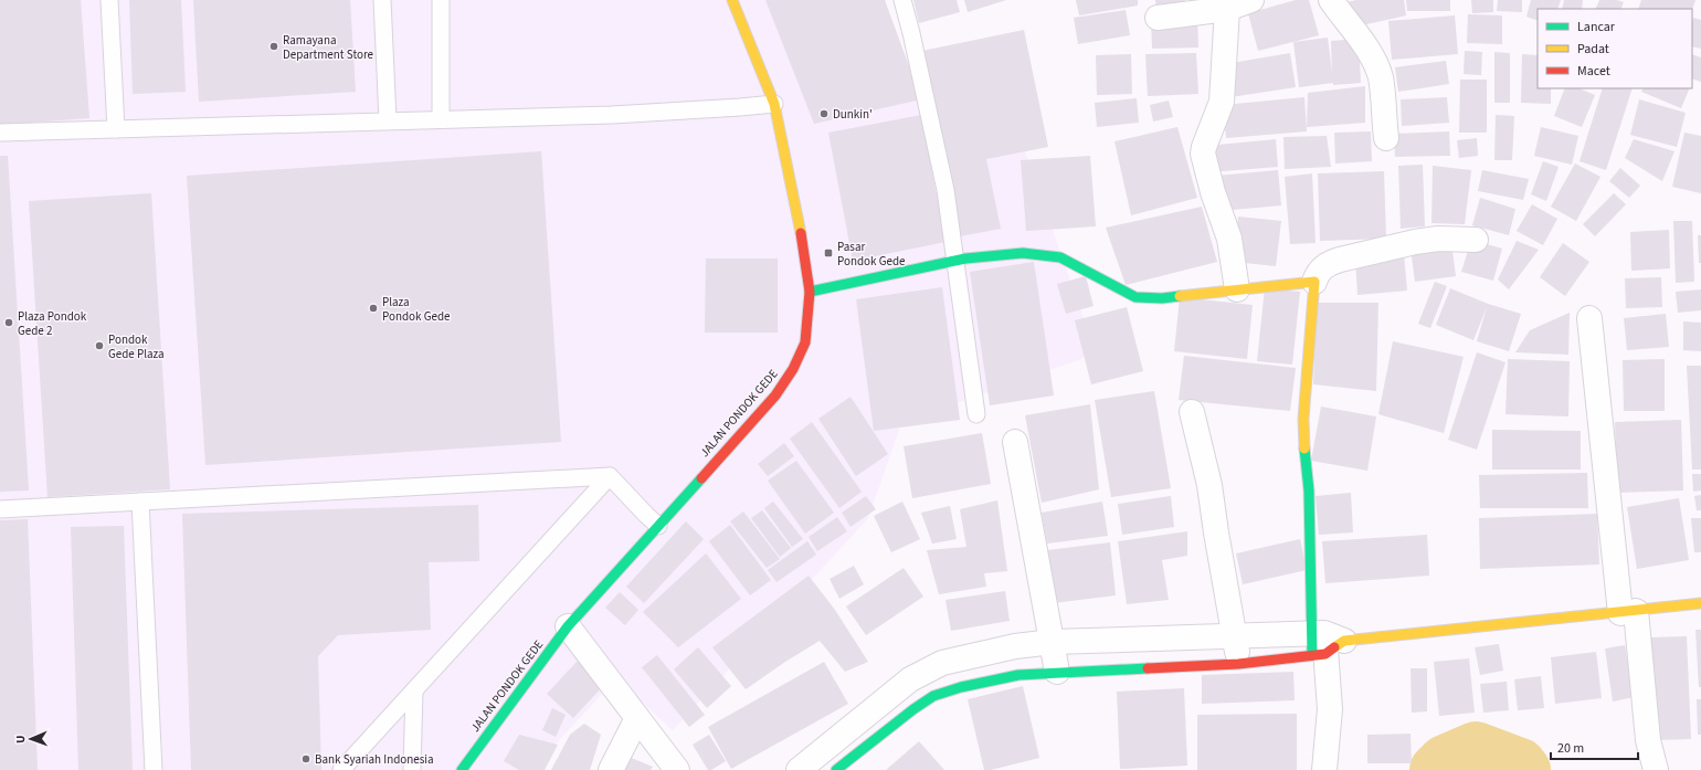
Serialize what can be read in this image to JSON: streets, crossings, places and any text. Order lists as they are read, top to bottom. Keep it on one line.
{"streets":{"street":["JALAN PONDOK GEDE"]},"places":{"other":["Ramayana Department Store","Dunkin'","Plaza Pondok Gede","Plaza Pondok Gede 2","Pondok Gede Plaza","Bank Syariah Indonesia"],"transit":["Pasar Pondok Gede"]},"legend":["Lancar","Padat","Macet"],"scale_bar":"20 m","north":"left"}
